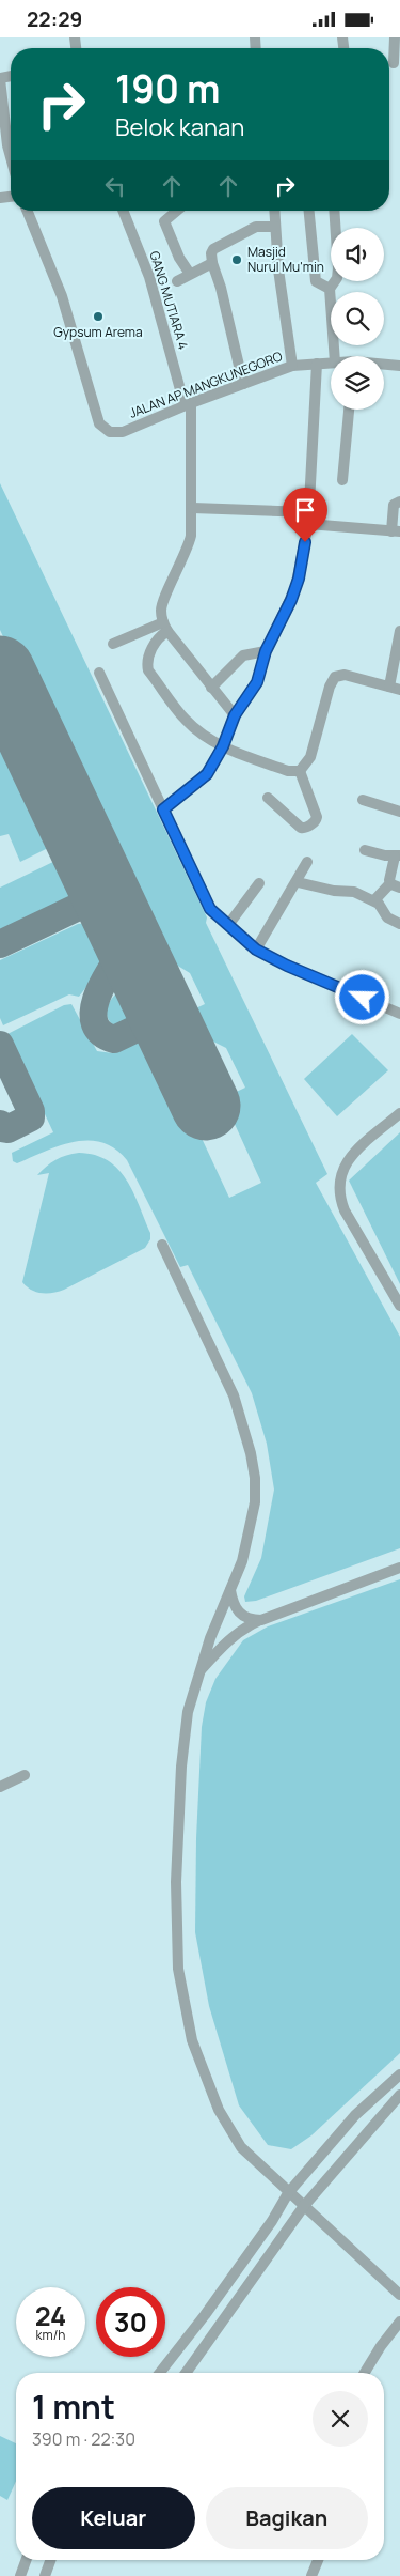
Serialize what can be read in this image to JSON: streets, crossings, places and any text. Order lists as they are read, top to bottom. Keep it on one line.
{"streets":{"street":["GANG MUTIARA 4","JALAN AP MANGKUNEGORO"]},"crossings":[["GANG MUTIARA 4","JALAN AP MANGKUNEGORO"]],"places":["Masjid Nurul Mu'min","Gypsum Arema"],"page":{"status":"22:29","turn":["190 m","Belok kanan"],"speed":"24 km/h","limit":"30","heading":["1 mnt","390 m · 22:30"],"buttons":["Keluar","Bagikan"]}}
